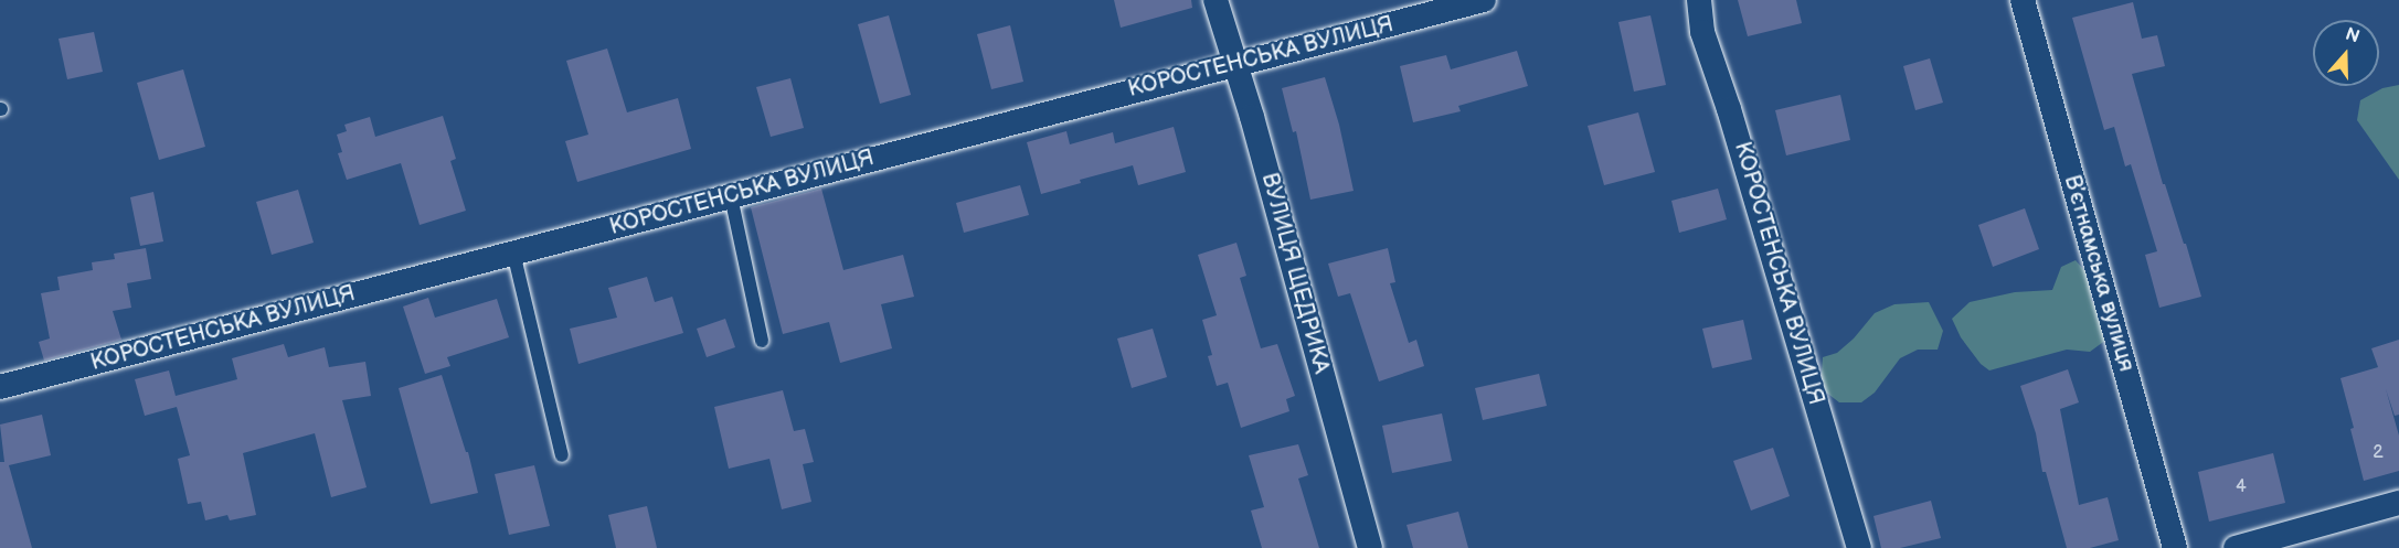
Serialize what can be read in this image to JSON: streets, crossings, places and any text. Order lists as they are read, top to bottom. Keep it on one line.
{"streets":{"street":["КОРОСТЕНСЬКА ВУЛИЦЯ","ВУЛИЦЯ ЩЕДРИКА","Вʼєтнамська вулиця"]},"crossings":[["КОРОСТЕНСЬКА ВУЛИЦЯ","ВУЛИЦЯ ЩЕДРИКА"]],"house_numbers":["2","4"],"north":"top"}
